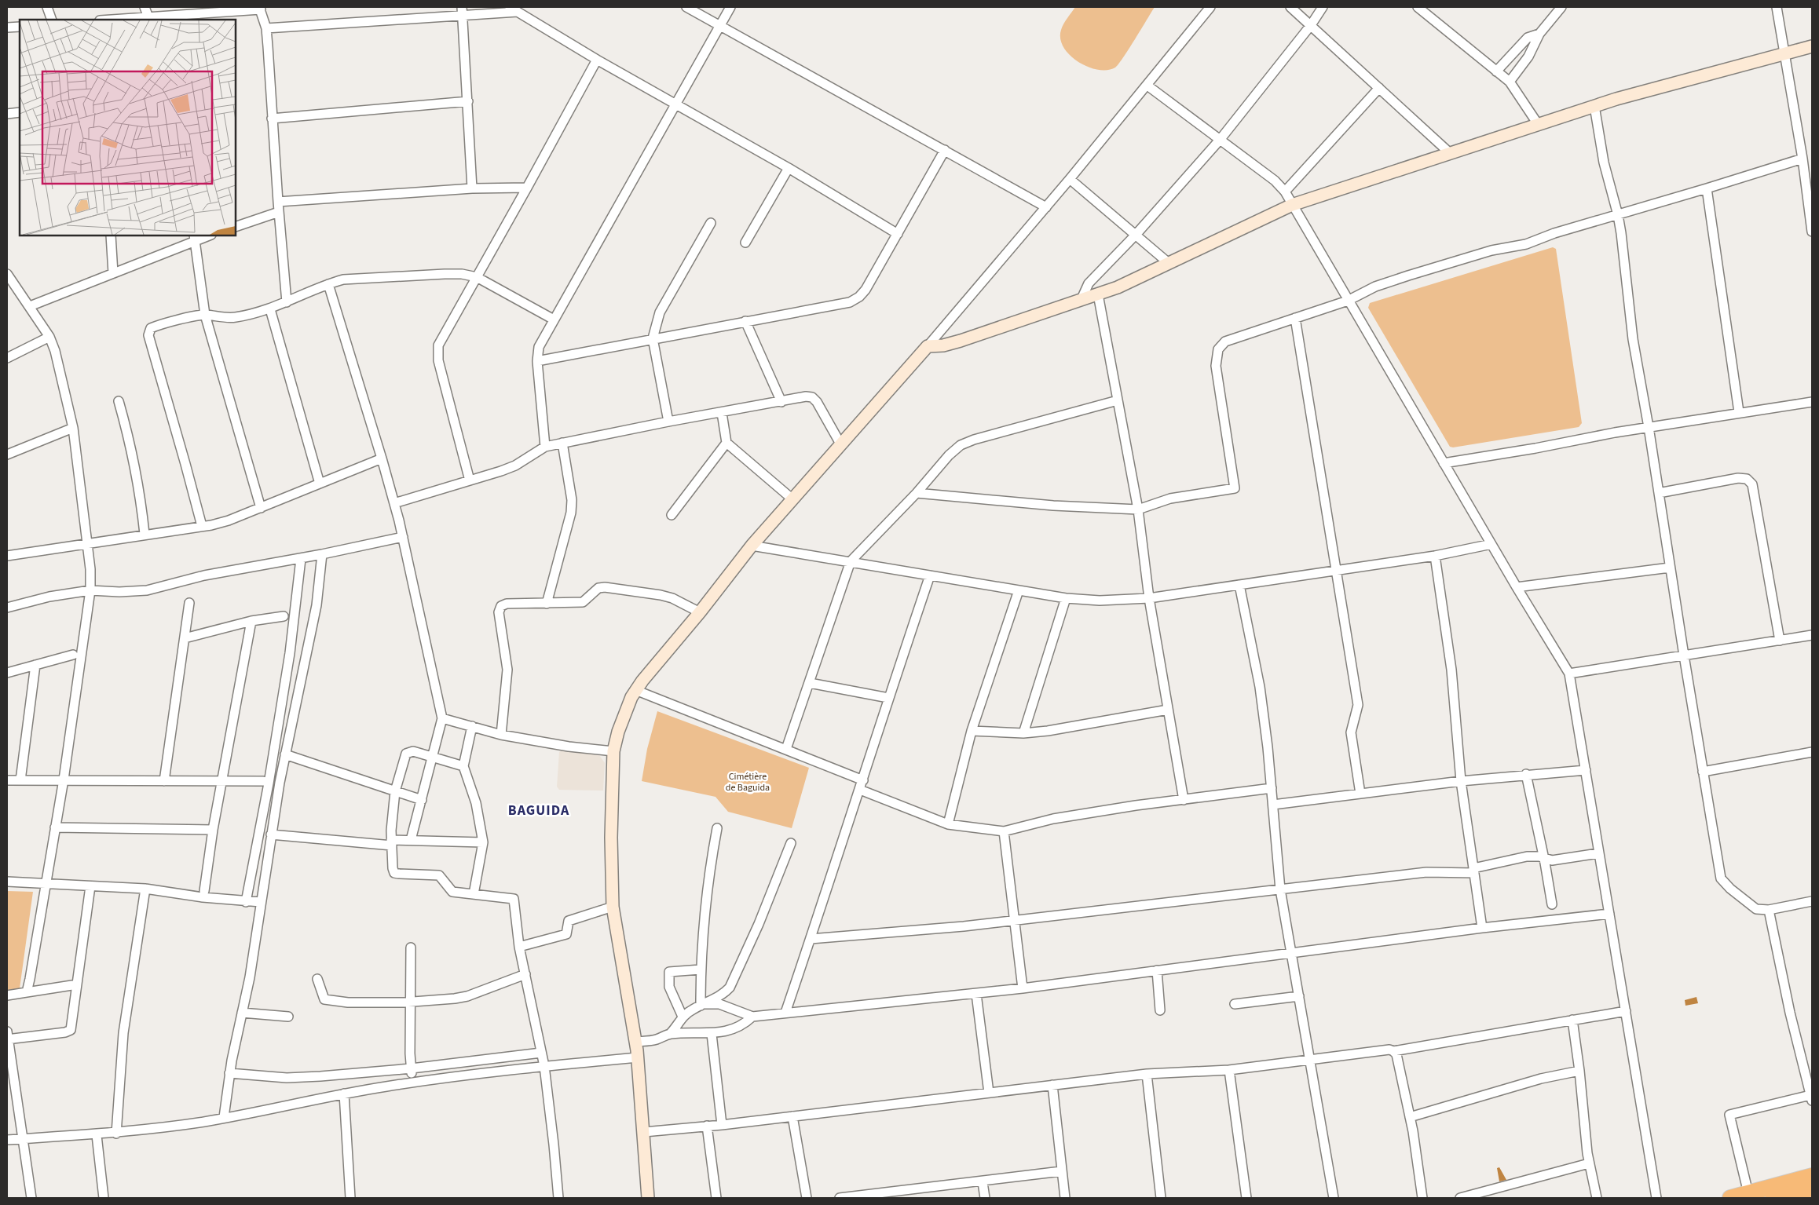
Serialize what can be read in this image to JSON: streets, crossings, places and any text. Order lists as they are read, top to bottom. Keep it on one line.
{"districts":["BAGUIDA"],"parks":["Cimétière de Baguida"]}
